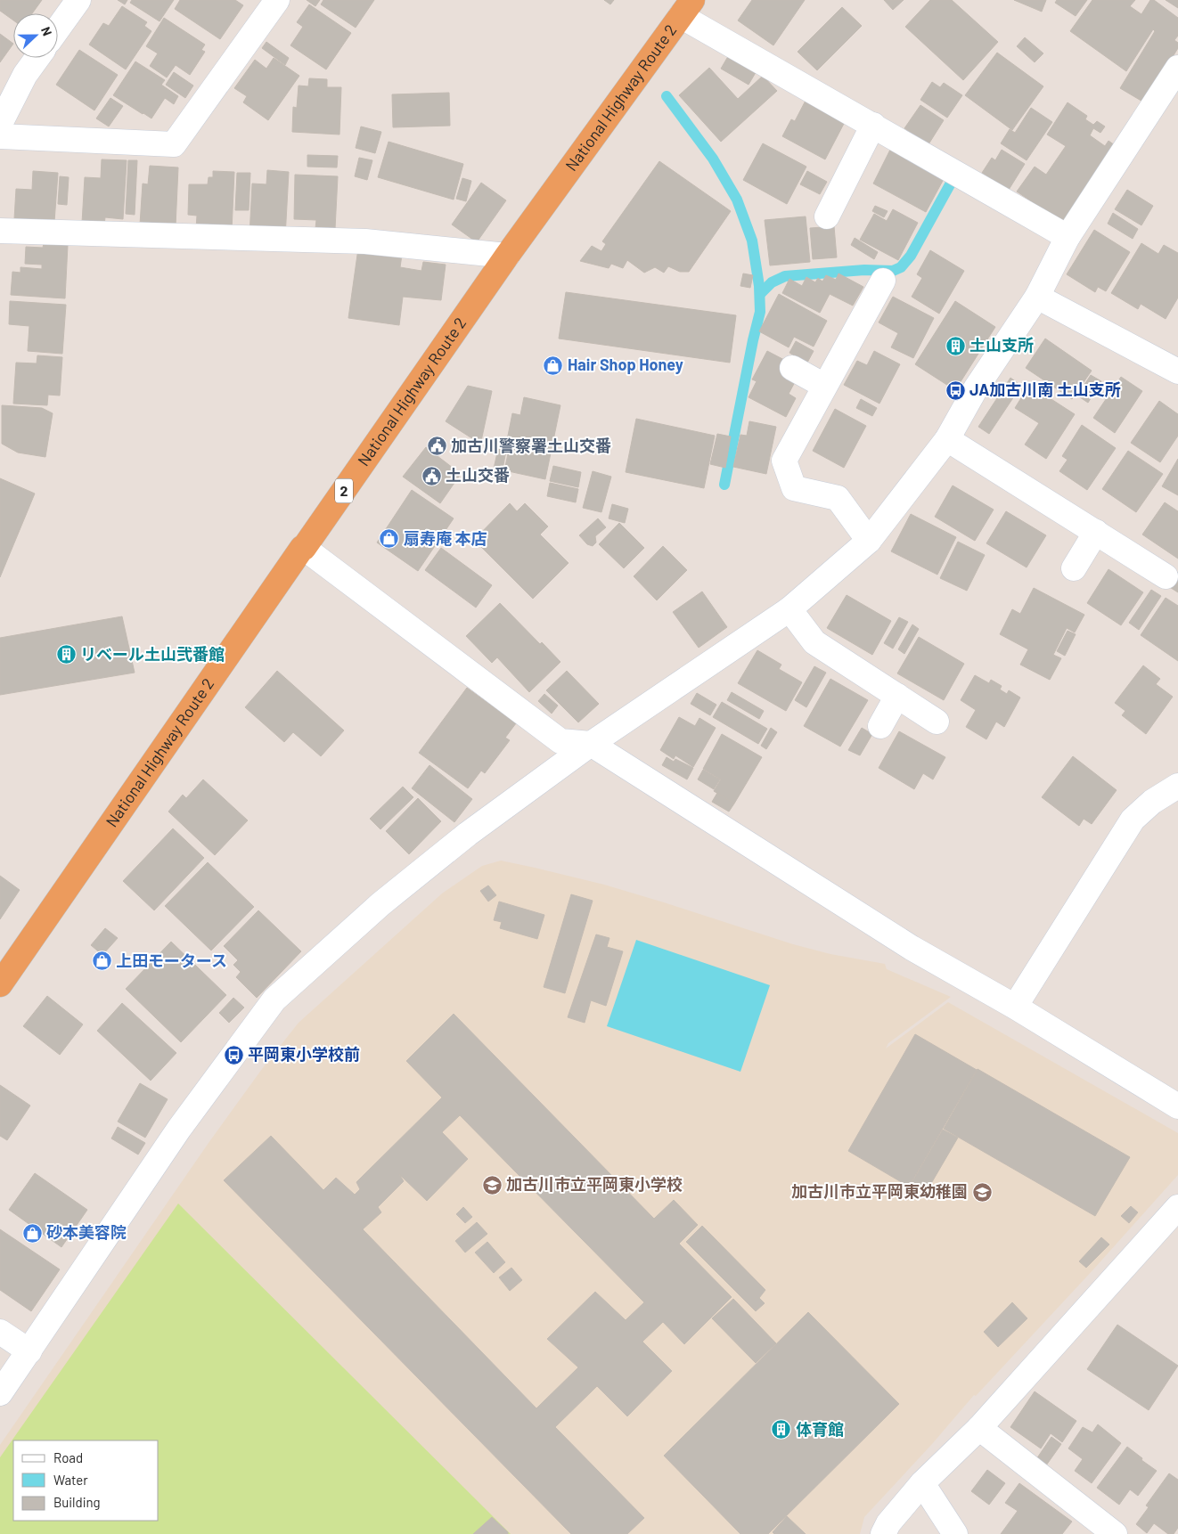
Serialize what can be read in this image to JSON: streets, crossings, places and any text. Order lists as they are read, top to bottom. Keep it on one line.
{"streets":{"highway":["National Highway Route 2","2"]},"places":{"building":["土山支所","リベール土山弐番館","体育館"],"shop":["Hair Shop Honey","扇寿庵 本店","上田モータース","砂本美容院"],"bus stop":["JA加古川南 土山支所","平岡東小学校前"],"public building":["加古川警察署土山交番","土山交番"],"school or university":["加古川市立平岡東小学校","加古川市立平岡東幼稚園"]},"legend":["Road","Water","Building"],"north":"right"}
